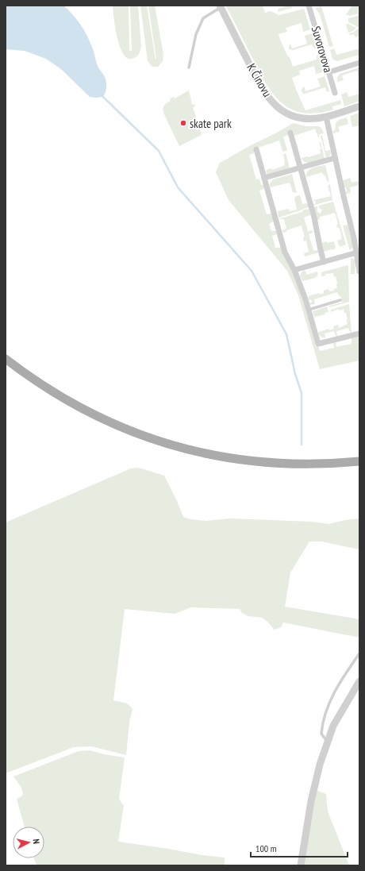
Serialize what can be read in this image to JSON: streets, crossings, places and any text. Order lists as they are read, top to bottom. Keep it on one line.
{"streets":{"street":["Suvorovova","K Čínovu"]},"places":["skate park"],"scale_bar":"100 m","north":"right"}
